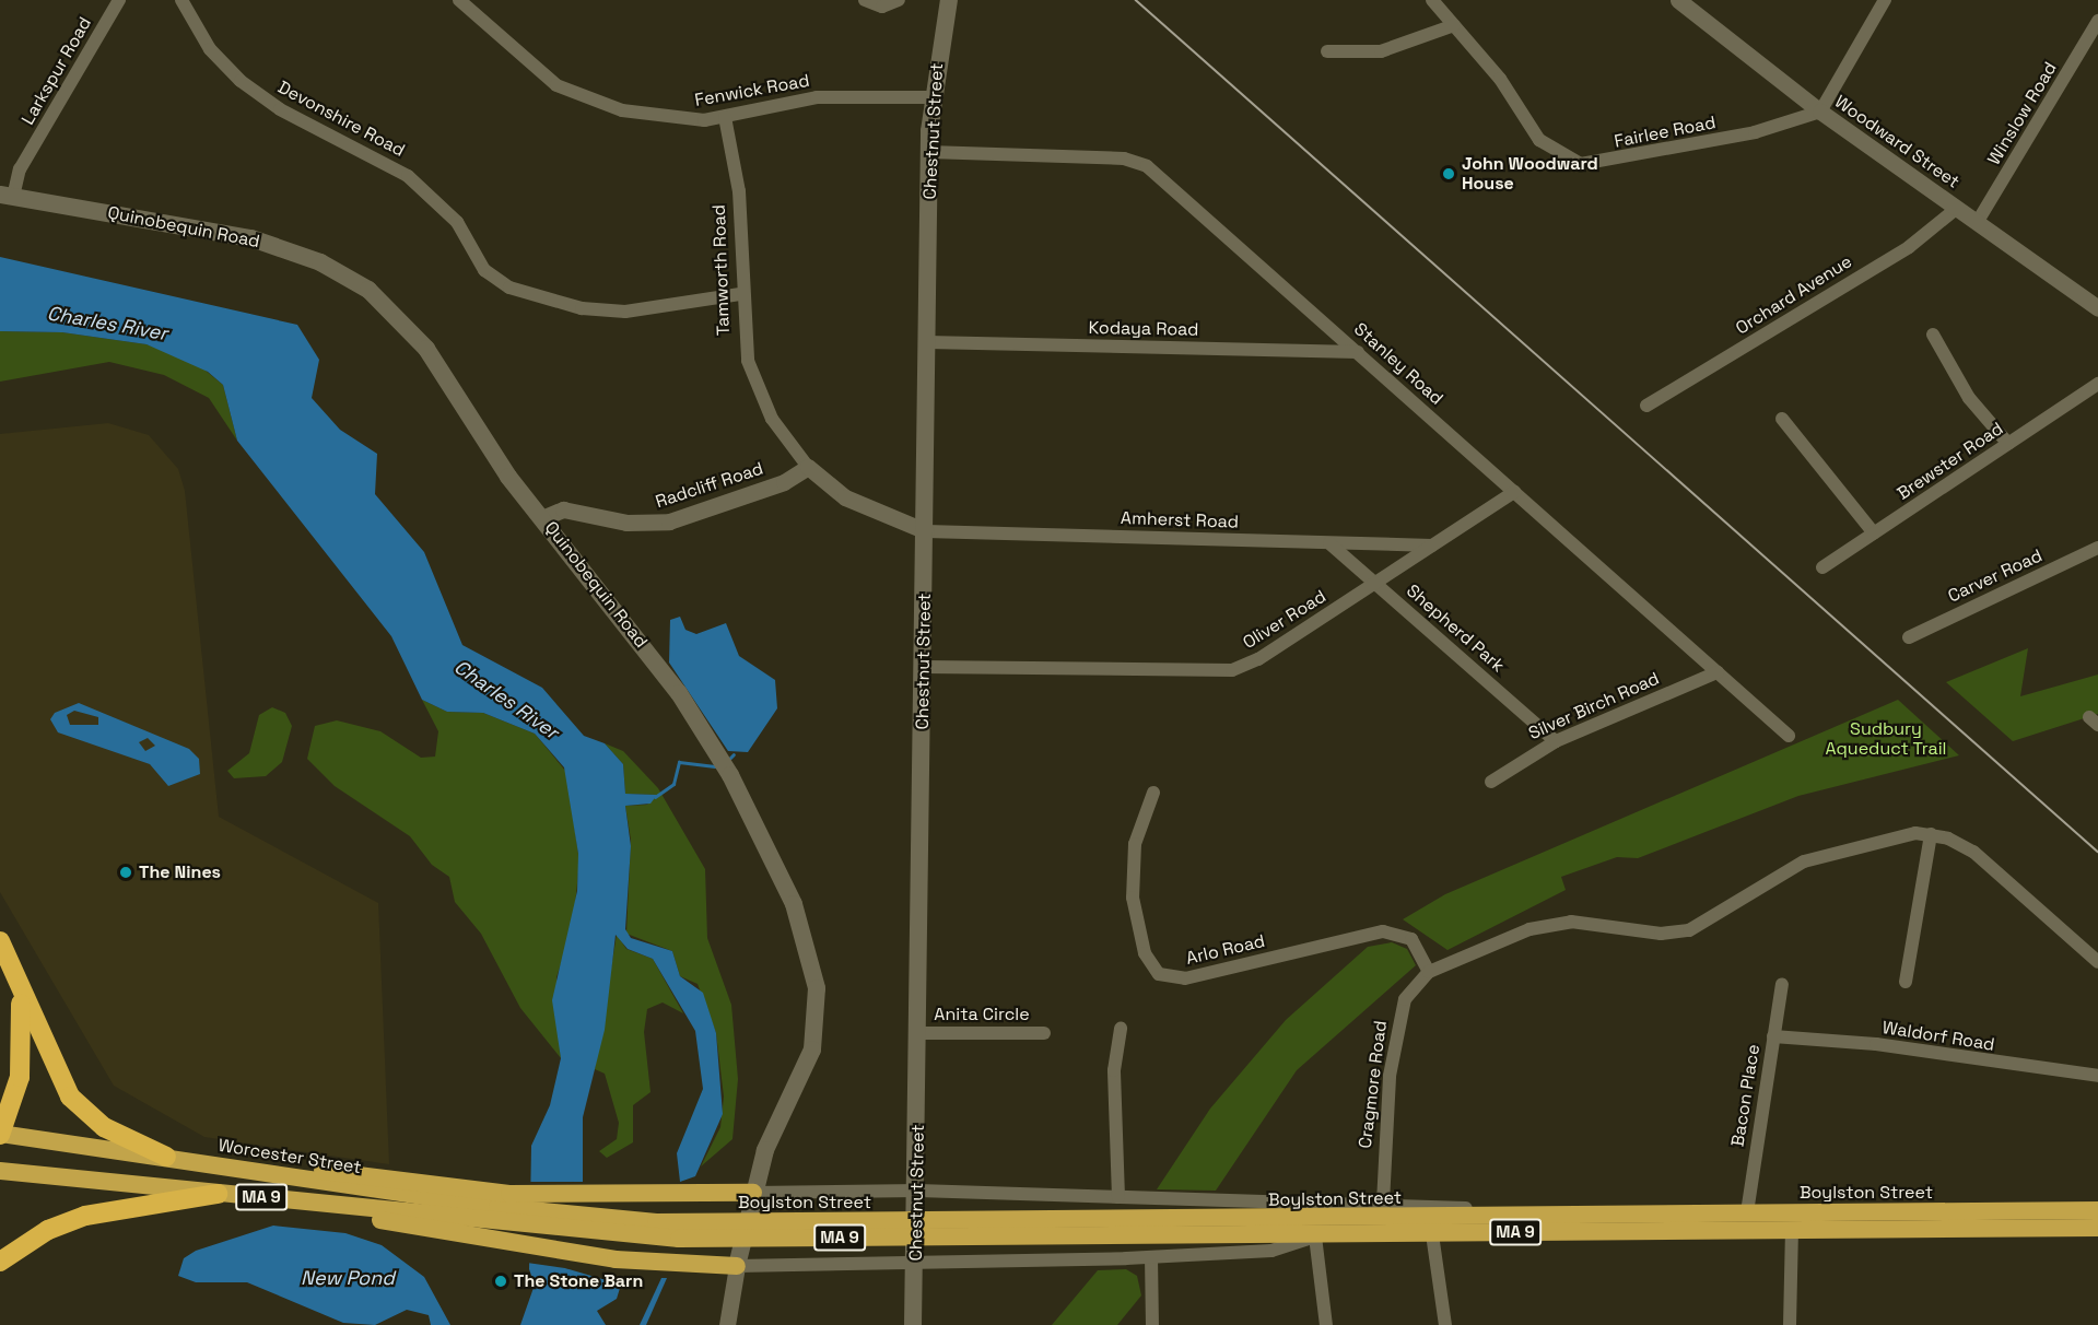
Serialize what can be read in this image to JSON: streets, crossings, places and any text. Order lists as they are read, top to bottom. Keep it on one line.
{"streets":{"highway":["Worcester Street","Boylston Street","MA 9"],"main road":["Chestnut Street","Quinobequin Road"],"street":["Larkspur Road","Fenwick Road","Winslow Road","Devonshire Road","Fairlee Road","Woodward Street","Tamworth Road","Orchard Avenue","Kodaya Road","Stanley Road","Brewster Road","Radcliff Road","Amherst Road","Carver Road","Oliver Road","Shepherd Park","Silver Birch Road","Arlo Road","Anita Circle","Waldorf Road","Cragmore Road","Bacon Place"]},"crossings":[["Larkspur Road","Quinobequin Road"],["Fenwick Road","Chestnut Street"],["Fenwick Road","Tamworth Road"],["Winslow Road","Woodward Street"],["Devonshire Road","Tamworth Road"],["Chestnut Street","Tamworth Road"],["Chestnut Street","Kodaya Road"],["Chestnut Street","Stanley Road"],["Chestnut Street","Amherst Road"],["Chestnut Street","Oliver Road"],["Chestnut Street","Anita Circle"],["Fairlee Road","Woodward Street"],["Woodward Street","Orchard Avenue"],["Quinobequin Road","Radcliff Road"],["Tamworth Road","Radcliff Road"],["Tamworth Road","Amherst Road"],["Kodaya Road","Stanley Road"],["Stanley Road","Oliver Road"],["Stanley Road","Silver Birch Road"],["Amherst Road","Oliver Road"],["Amherst Road","Shepherd Park"],["Oliver Road","Shepherd Park"],["Shepherd Park","Silver Birch Road"],["Arlo Road","Cragmore Road"],["Waldorf Road","Bacon Place"],["Bacon Place","Boylston Street"],["Worcester Street","Boylston Street"],["Worcester Street","MA 9"]],"water":["Charles River","New Pond"],"parks":["Sudbury Aqueduct Trail"],"places":["John Woodward House","The Nines","The Stone Barn"]}
